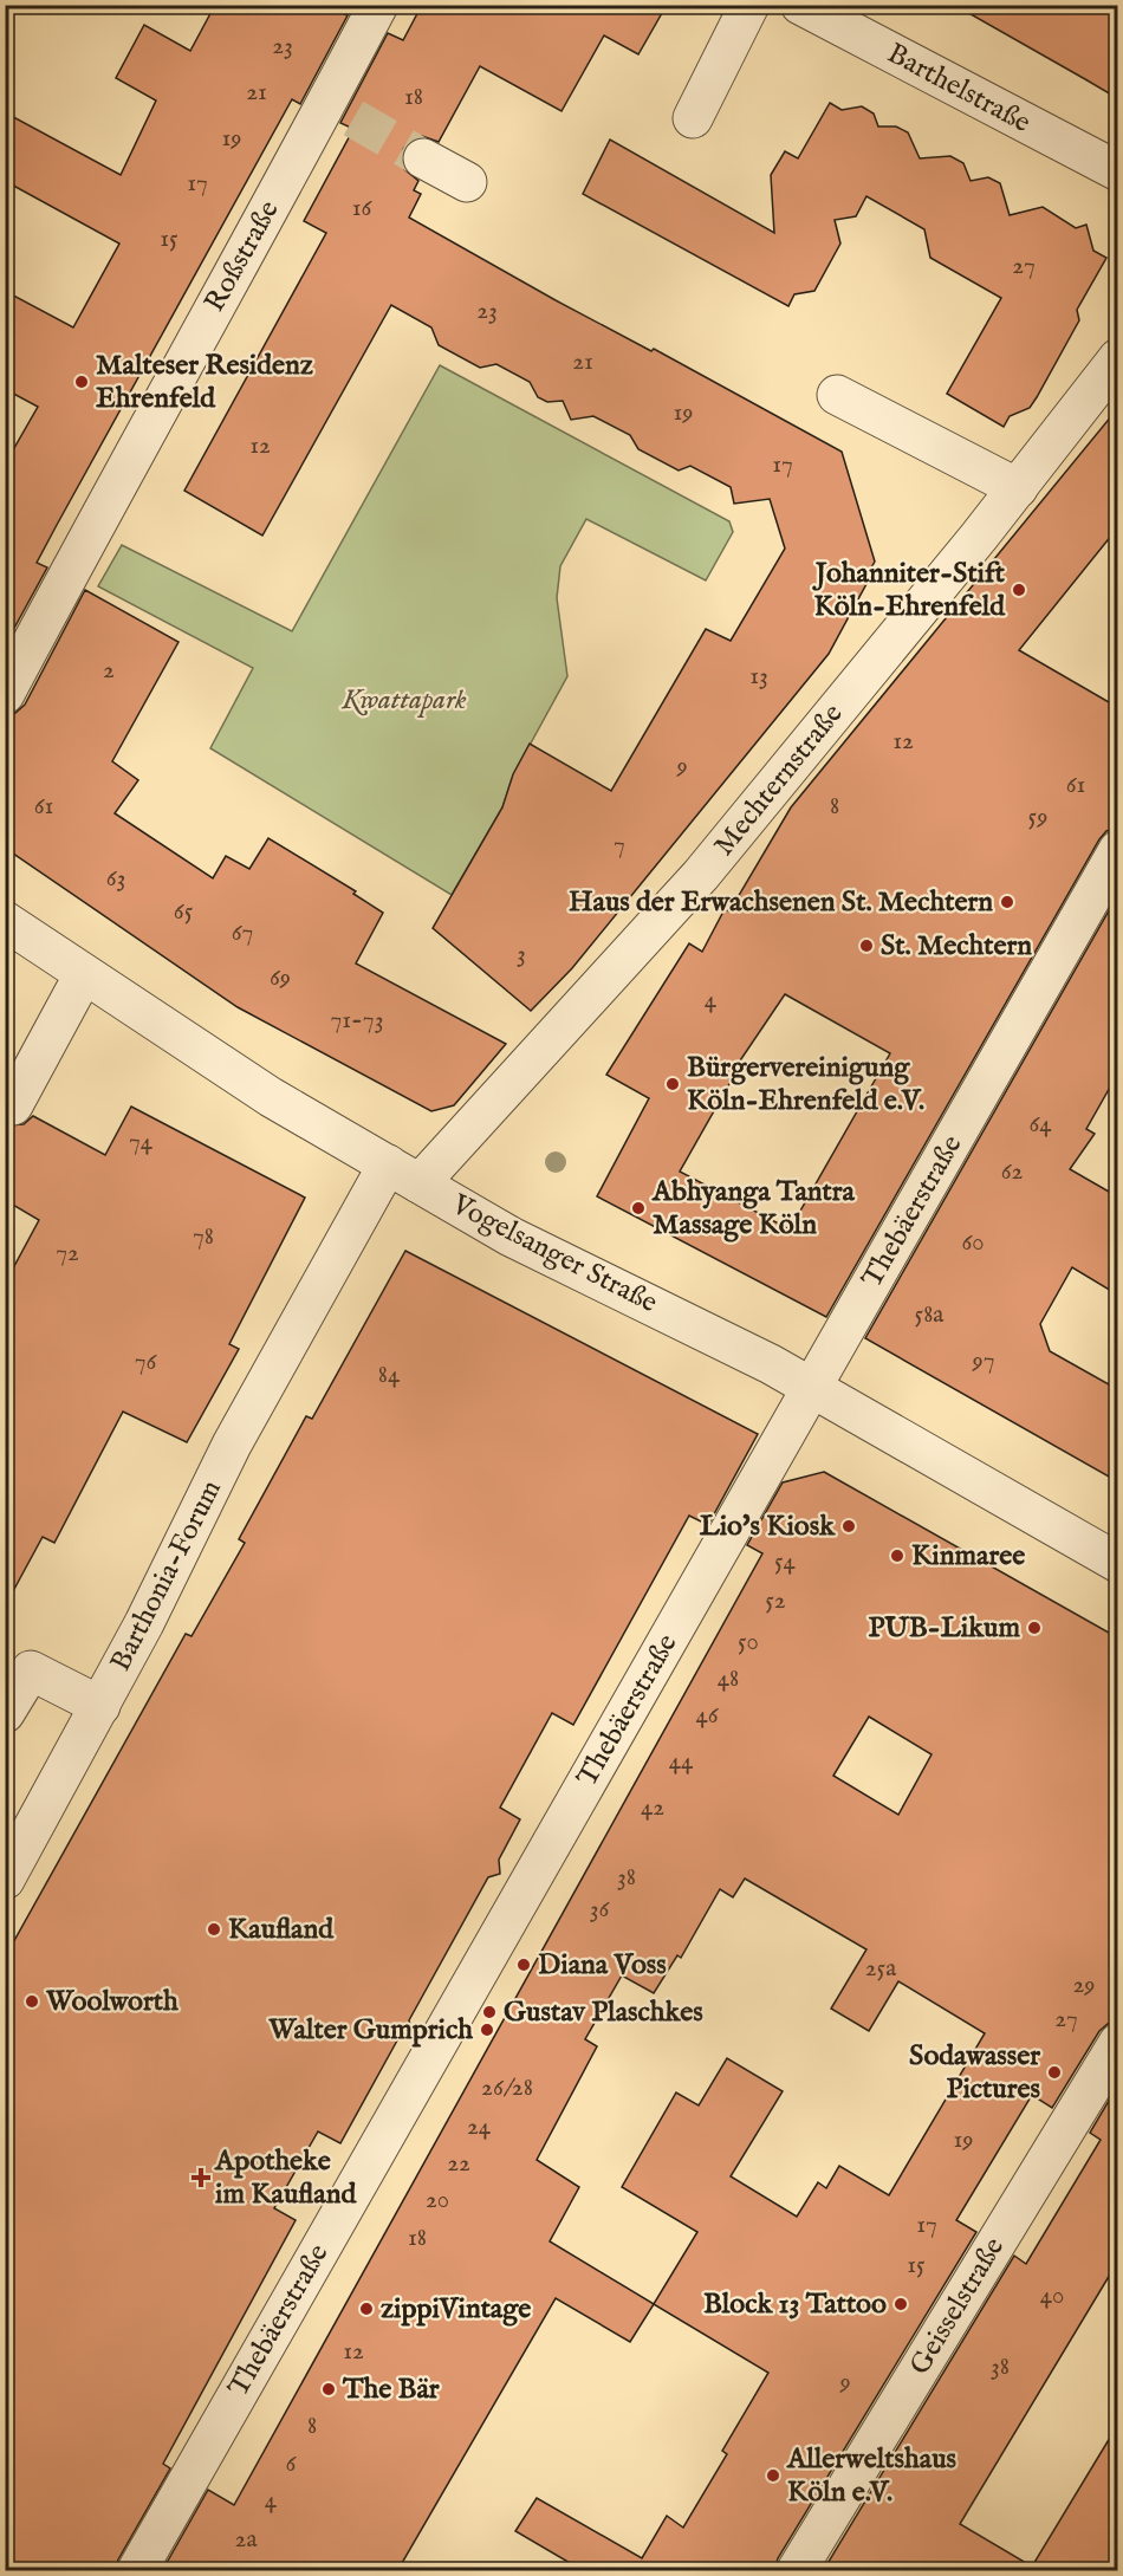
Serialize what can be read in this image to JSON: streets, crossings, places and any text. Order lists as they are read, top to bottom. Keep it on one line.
{"streets":{"street":["Barthelstraße","Roßstraße","Mechternstraße","Thebäerstraße","Vogelsanger Straße","Barthonia-Forum","Geisselstraße"]},"crossings":[["Mechternstraße","Vogelsanger Straße"],["Mechternstraße","Barthonia-Forum"],["Thebäerstraße","Vogelsanger Straße"]],"parks":["Kwattapark"],"places":{"other":["Malteser Residenz Ehrenfeld","Johanniter-Stift Köln-Ehrenfeld","Haus der Erwachsenen St. Mechtern","St. Mechtern","Bürgervereinigung Köln-Ehrenfeld e.V.","Abhyanga Tantra Massage Köln","Lio's Kiosk","Kinmaree","PUB-Likum","Kaufland","Diana Voss","Woolworth","Gustav Plaschkes","Walter Gumprich","Sodawasser Pictures","Block 13 Tattoo","zippiVintage","The Bär","Allerweltshaus Köln e.V."],"health":["Apotheke im Kaufland"]},"house_numbers":["23","21","18","19","17","16","15","27","23","21","19","12","17","2","13","12","9","61","61","8","59","7","63","65","67","3","69","4","71-73","64","74","62","78","60","72","58a","97","76","84","54","52","50","48","46","44","42","38","36","25a","29","27","26/28","24","19","22","20","17","18","15","40","12","38","9","8","6","4","2a"]}
